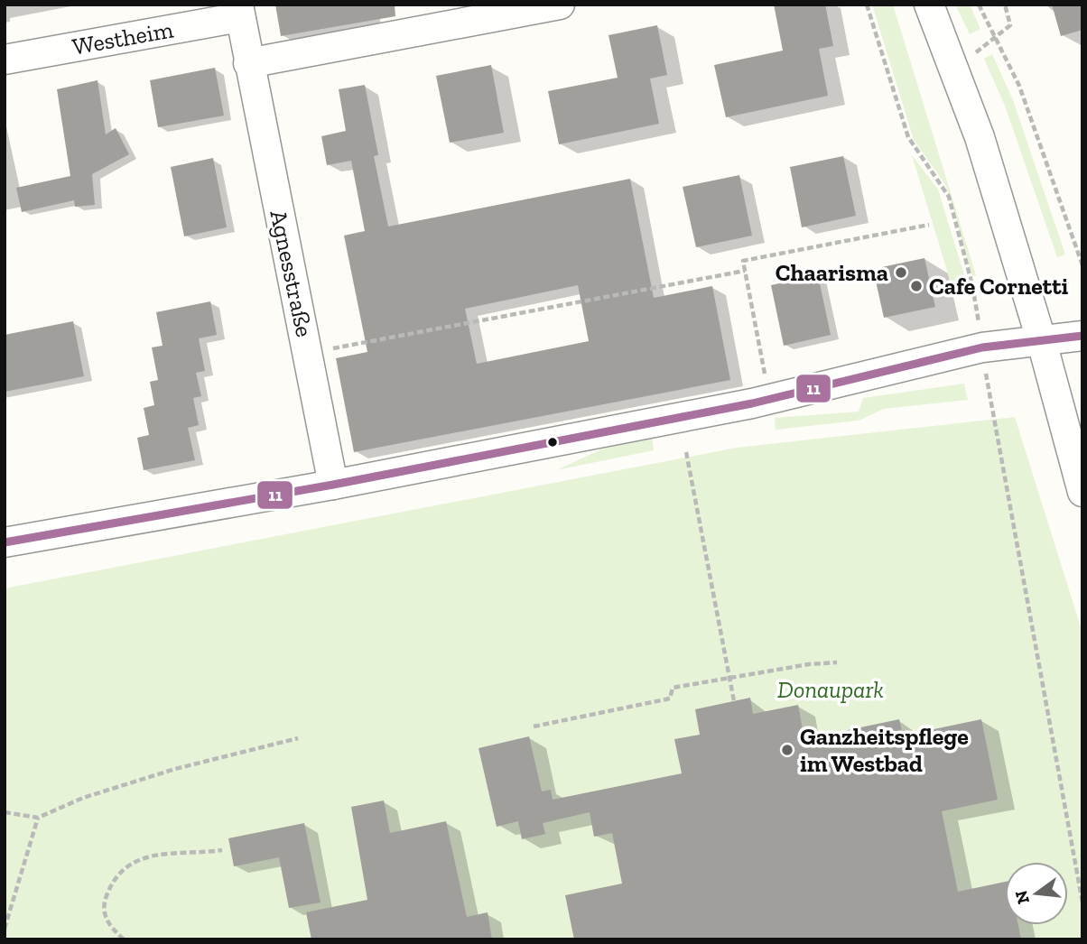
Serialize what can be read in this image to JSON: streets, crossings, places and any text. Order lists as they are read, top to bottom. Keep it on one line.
{"streets":{"street":["Westheim","Agnesstraße"]},"crossings":[["Westheim","Agnesstraße"]],"parks":["Donaupark"],"places":["Chaarisma","Cafe Cornetti","Ganzheitspflege im Westbad"],"lines":["transit line 11"],"north":"left"}
